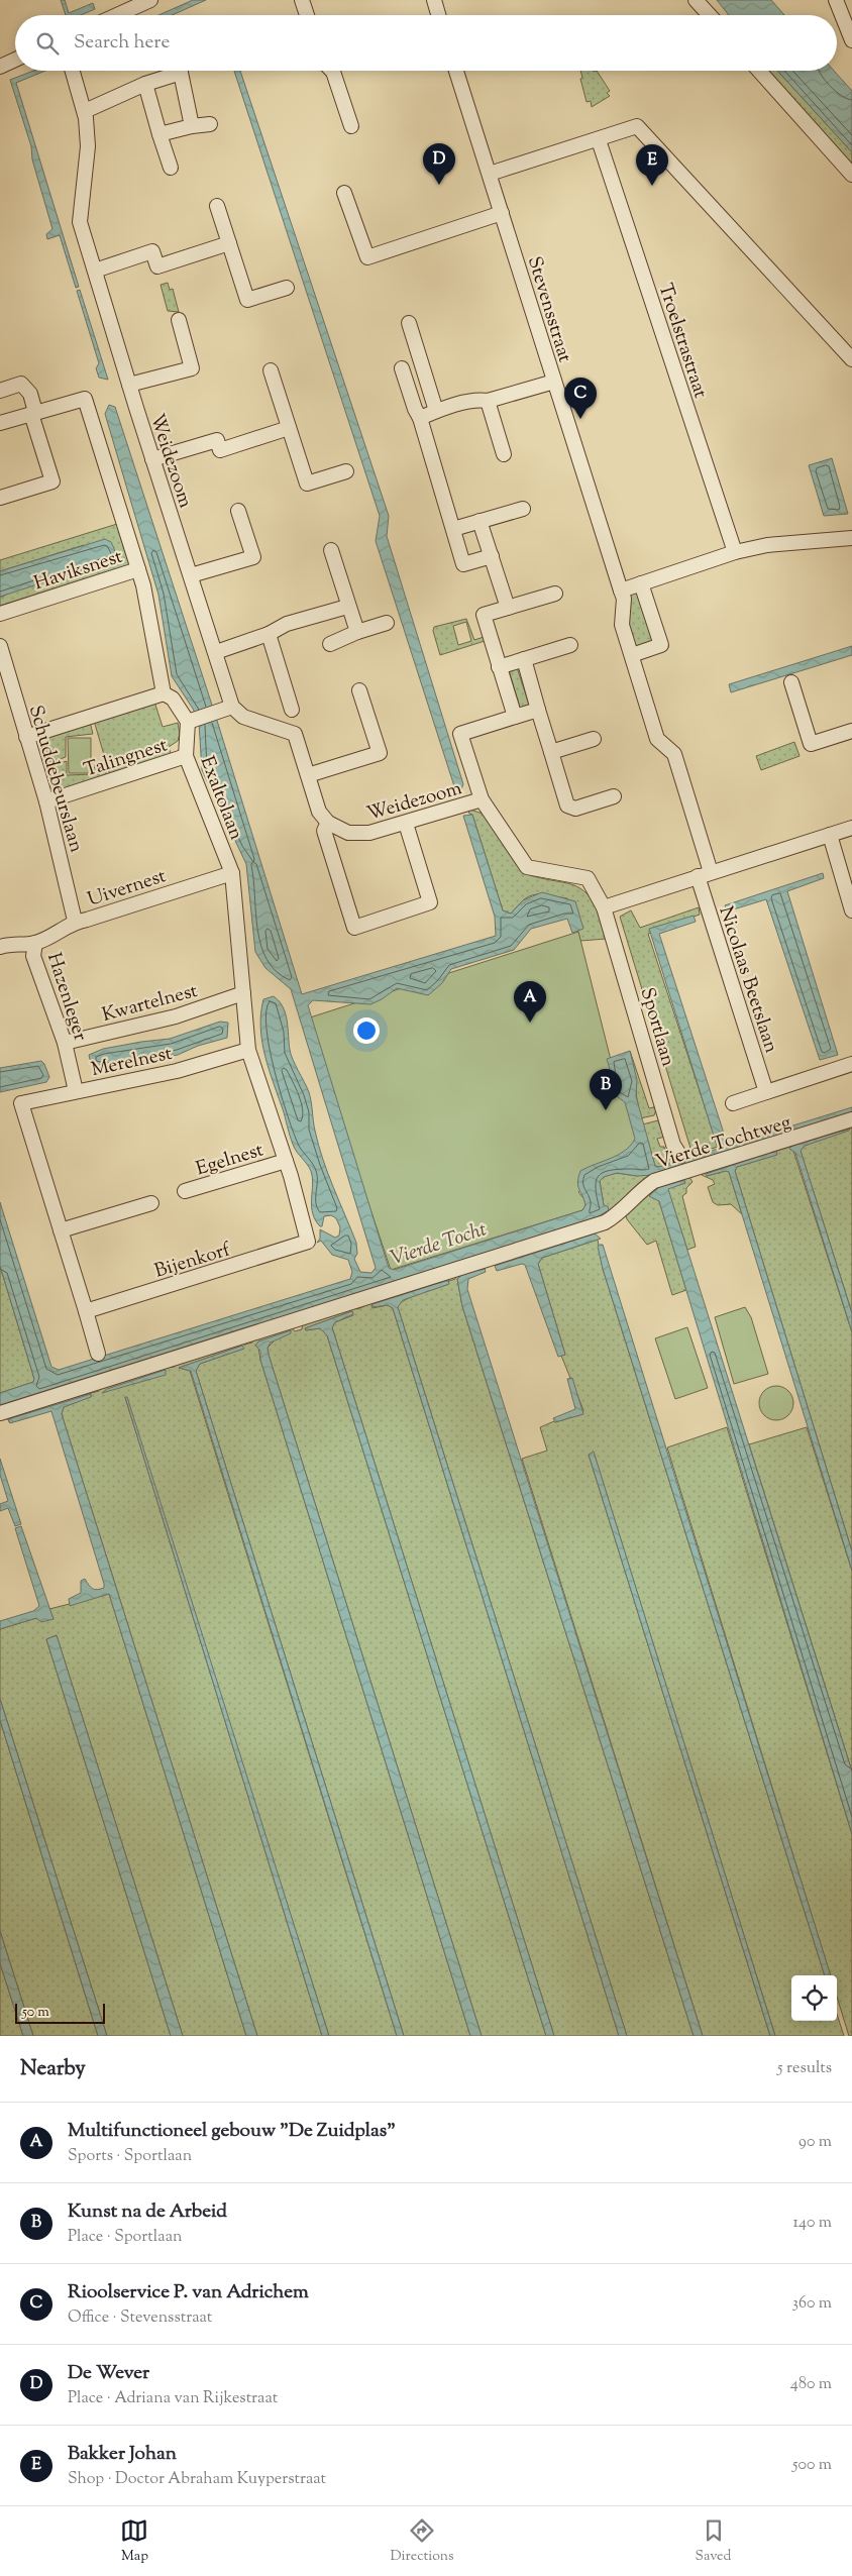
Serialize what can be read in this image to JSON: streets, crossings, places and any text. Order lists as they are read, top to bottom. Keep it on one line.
{"streets":{"street":["Stevensstraat","Troelstrastraat","Weidezoom","Haviksnest","Talingnest","Schuddebeurslaan","Exaltolaan","Uivernest","Nicolaas Beetslaan","Hazenleger","Kwartelnest","Sportlaan","Merelnest","Vierde Tochtweg","Egelnest","Bijenkorf"]},"crossings":[["Stevensstraat","Nicolaas Beetslaan"],["Weidezoom","Sportlaan"],["Talingnest","Schuddebeurslaan"],["Talingnest","Exaltolaan"],["Schuddebeurslaan","Uivernest"],["Exaltolaan","Uivernest"],["Exaltolaan","Kwartelnest"],["Exaltolaan","Merelnest"],["Exaltolaan","Egelnest"],["Exaltolaan","Bijenkorf"],["Uivernest","Hazenleger"],["Hazenleger","Kwartelnest"],["Hazenleger","Merelnest"]],"water":["Vierde Tocht"],"scale_bar":"50 m","page":{"search":"Search here","pins":["D","E","C","A","B"],"scale":"50 m","heading":["Nearby","5 results"],"list":[{"mark":"A","name":"Multifunctioneel gebouw \"De Zuidplas\"","note":"Sports · Sportlaan","value":"90 m"},{"mark":"B","name":"Kunst na de Arbeid","note":"Place · Sportlaan","value":"140 m"},{"mark":"C","name":"Rioolservice P. van Adrichem","note":"Office · Stevensstraat","value":"360 m"},{"mark":"D","name":"De Wever","note":"Place · Adriana van Rijkestraat","value":"480 m"},{"mark":"E","name":"Bakker Johan","note":"Shop · Doctor Abraham Kuyperstraat","value":"500 m"}],"nav":["Map","Directions","Saved"]}}
